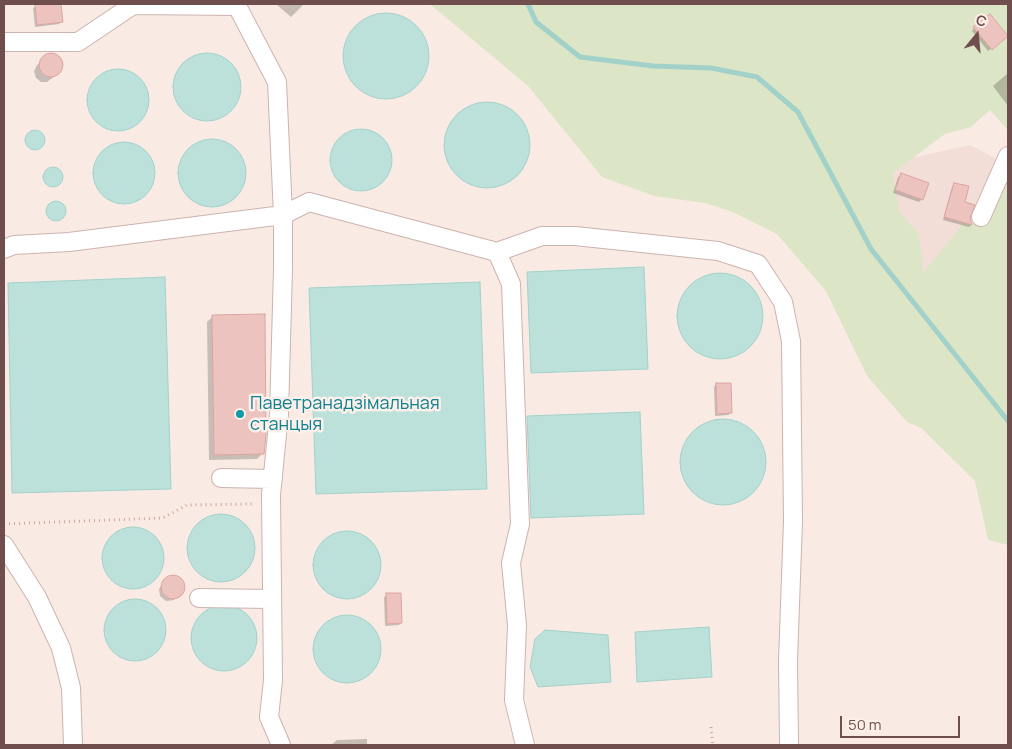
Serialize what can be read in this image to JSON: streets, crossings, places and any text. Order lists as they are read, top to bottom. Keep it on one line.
{"places":["Паветранадзімальная станцыя"],"scale_bar":"50 m","north":"top"}
